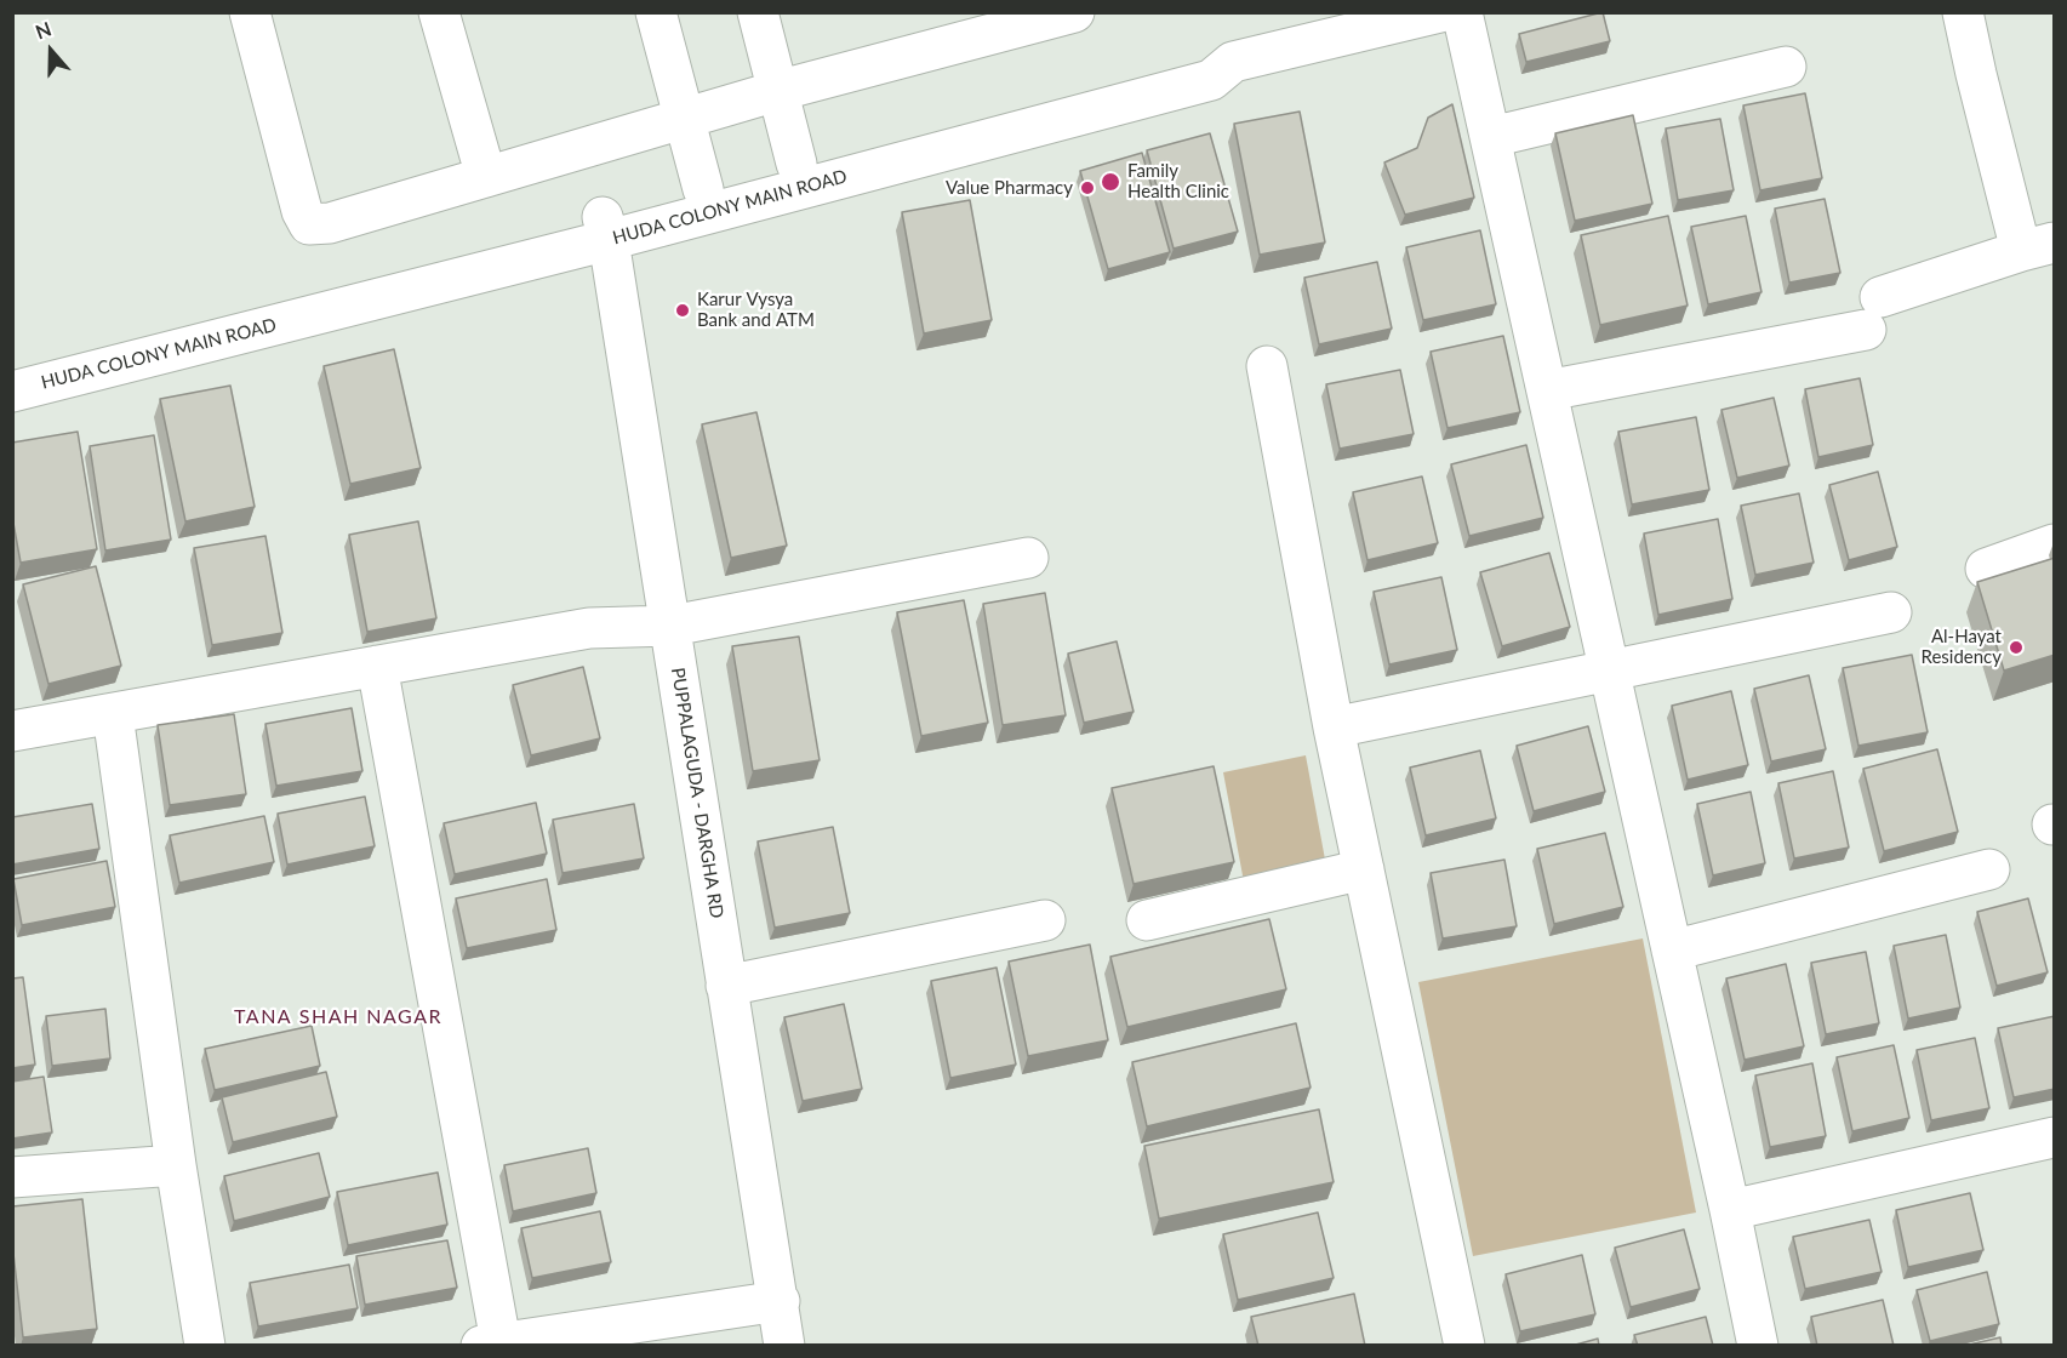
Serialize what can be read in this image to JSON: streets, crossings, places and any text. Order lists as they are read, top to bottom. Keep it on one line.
{"streets":{"street":["HUDA COLONY MAIN ROAD","PUPPALAGUDA - DARGHA RD"]},"crossings":[["HUDA COLONY MAIN ROAD","PUPPALAGUDA - DARGHA RD"]],"districts":["TANA SHAH NAGAR"],"places":["Family Health Clinic","Value Pharmacy","Karur Vysya Bank and ATM","Al-Hayat Residency"],"north":"top"}
